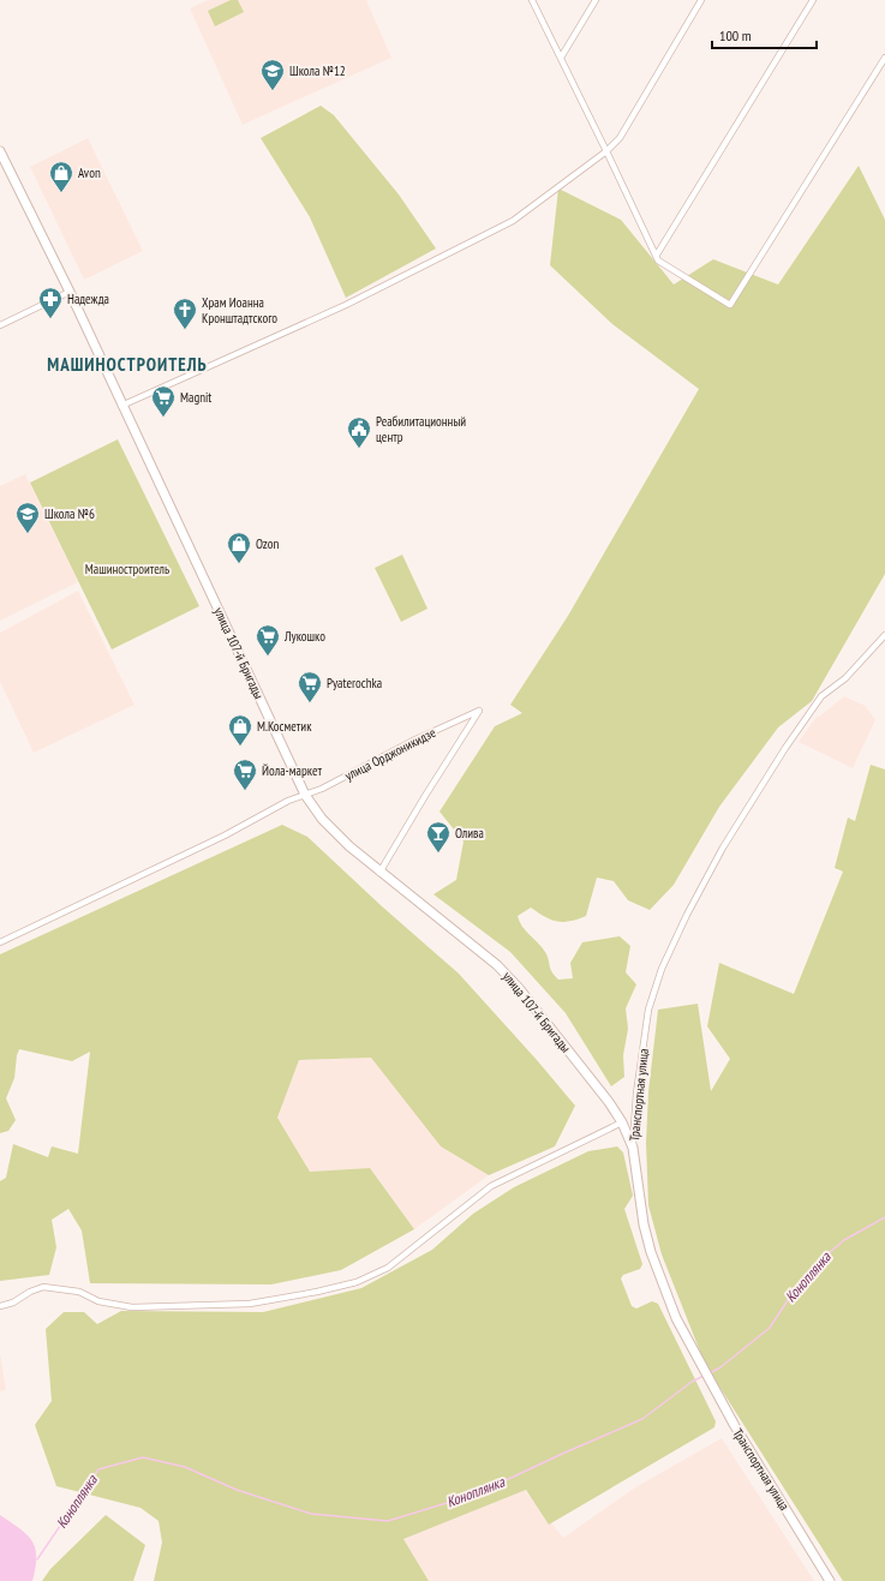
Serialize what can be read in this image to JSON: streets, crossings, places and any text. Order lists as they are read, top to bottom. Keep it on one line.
{"streets":{"main road":["улица 107-й Бригады","Транспортная улица"],"street":["улица Орджоникидзе"]},"crossings":[["улица 107-й Бригады","улица Орджоникидзе"],["улица 107-й Бригады","Транспортная улица"]],"districts":["МАШИНОСТРОИТЕЛЬ"],"water":["Коноплянка"],"parks":["Машиностроитель"],"places":{"school or university":["Школа №12","Школа №6"],"shop":["Avon","Ozon","М.Косметик"],"pharmacy":["Надежда"],"church":["Храм Иоанна Кронштадтского"],"supermarket":["Magnit","Лукошко","Pyaterochka","Йола-маркет"],"public building":["Реабилитационный центр"],"bar":["Олива"]},"scale_bar":"100 m"}
